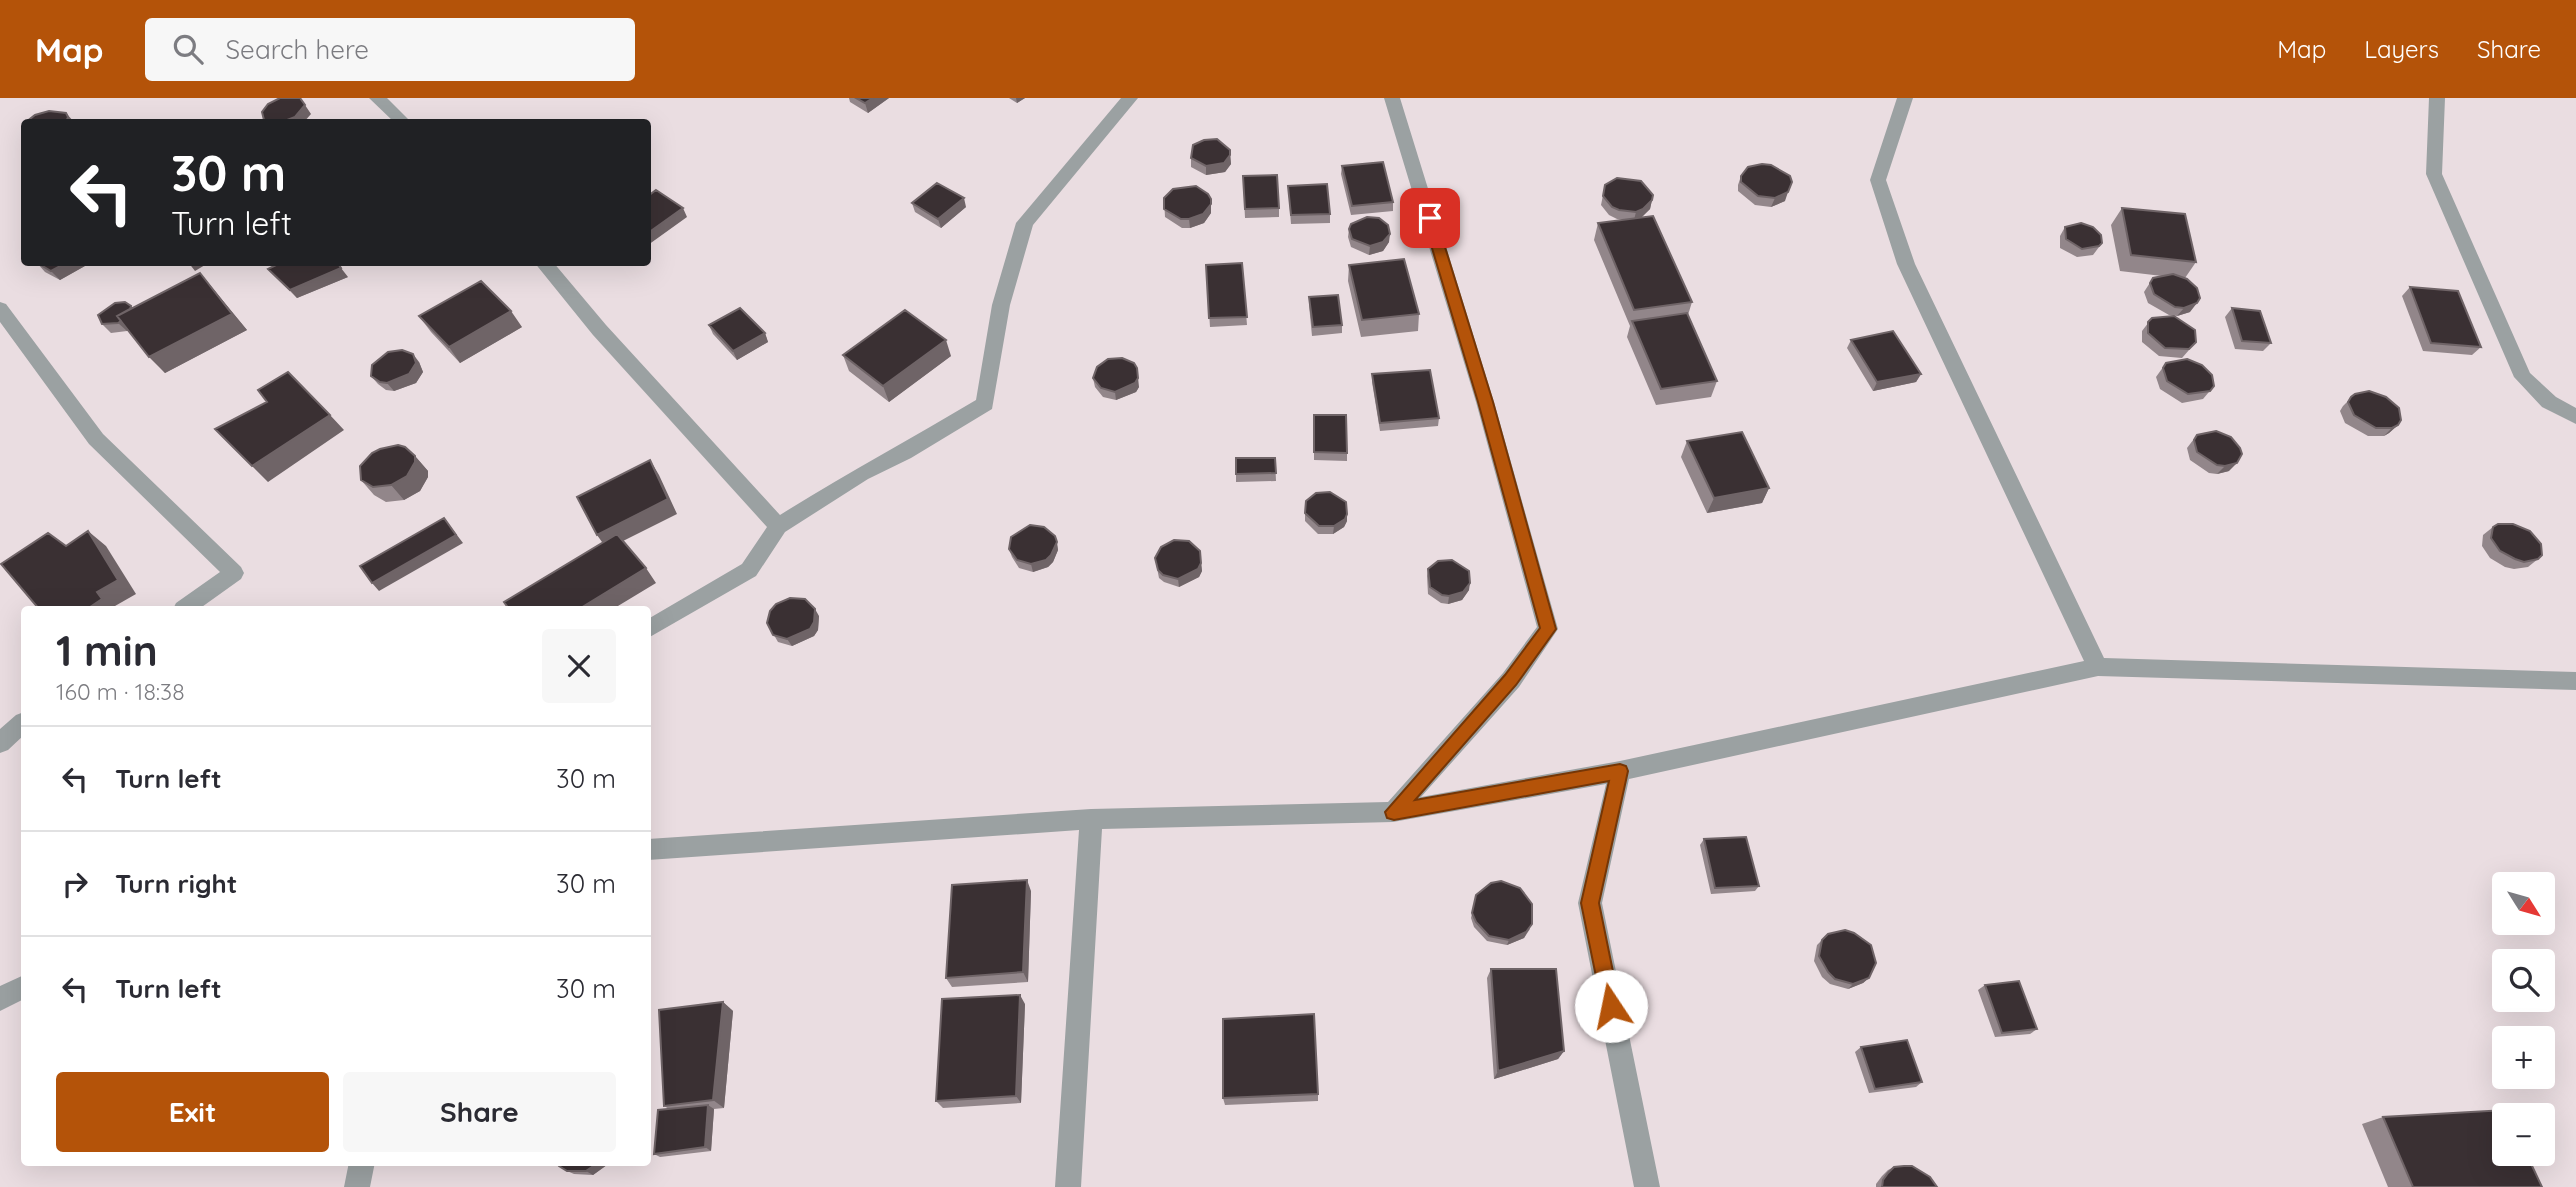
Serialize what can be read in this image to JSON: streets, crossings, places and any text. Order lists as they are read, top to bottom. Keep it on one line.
{"north":"bottom right","page":{"header":"Map","search":"Search here","nav":["Map","Layers","Share"],"turn":["30 m","Turn left"],"heading":["1 min","160 m · 18:38"],"list":[{"name":"Turn left","value":"30 m"},{"name":"Turn right","value":"30 m"},{"name":"Turn left","value":"30 m"}],"map_buttons":["+","−"],"buttons":["Exit","Share"]}}
